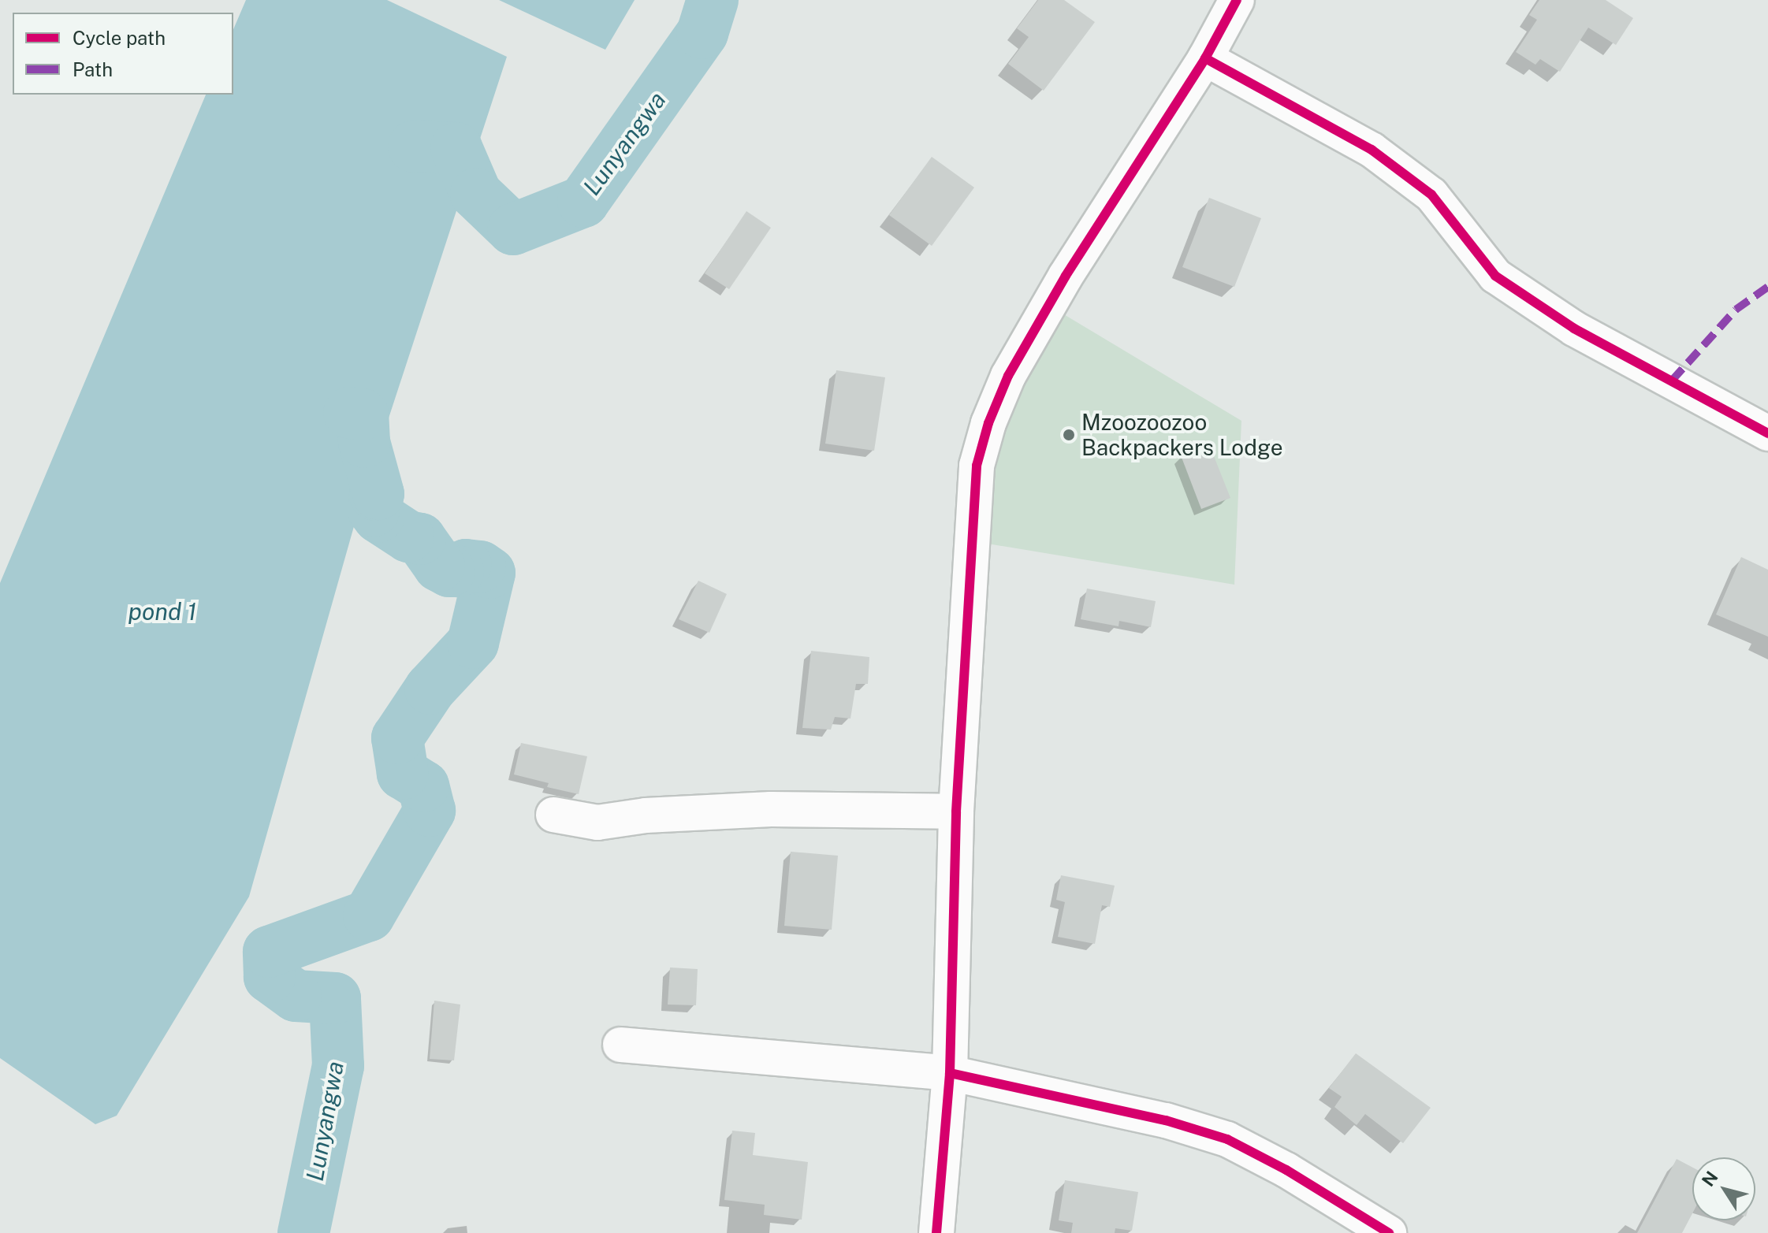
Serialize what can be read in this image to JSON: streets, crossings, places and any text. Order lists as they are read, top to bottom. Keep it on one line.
{"water":["Lunyangwa","pond 1"],"places":["Mzoozoozoo Backpackers Lodge"],"legend":["Cycle path","Path"],"north":"top left"}
